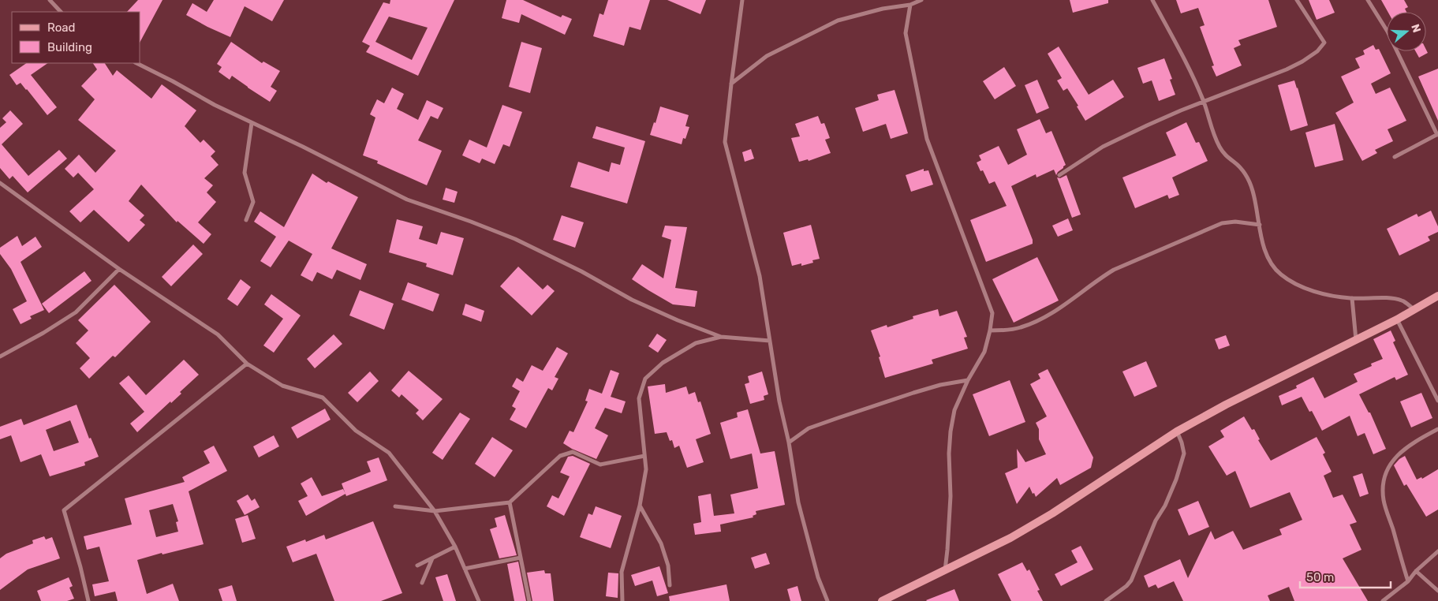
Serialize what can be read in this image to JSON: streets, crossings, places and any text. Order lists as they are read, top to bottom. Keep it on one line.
{"legend":["Road","Building"],"scale_bar":"50 m","north":"right"}
